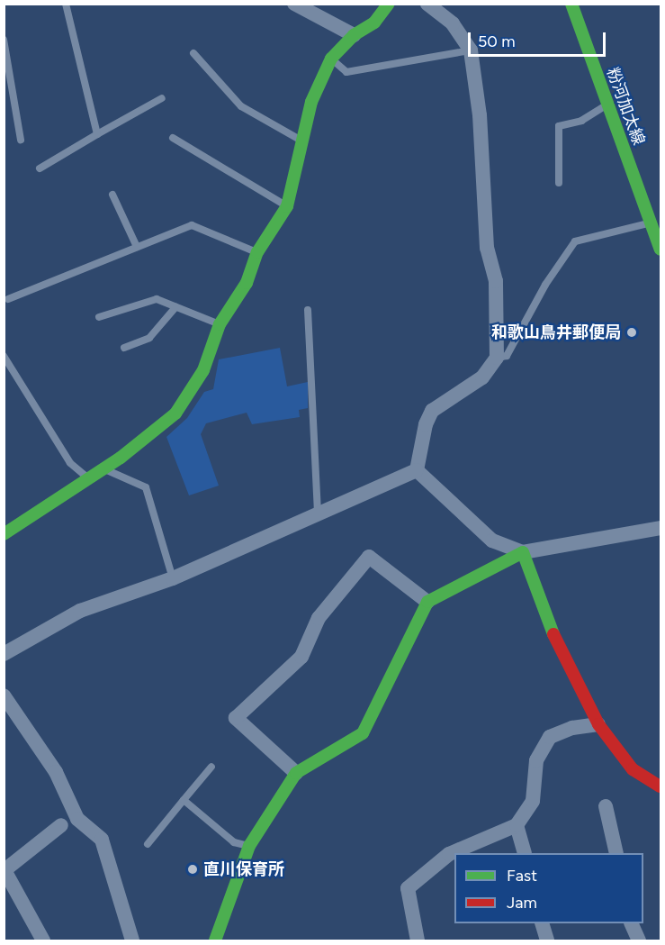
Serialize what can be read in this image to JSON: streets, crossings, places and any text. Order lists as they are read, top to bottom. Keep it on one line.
{"streets":{"street":["粉河加太線"]},"places":["和歌山鳥井郵便局","直川保育所"],"legend":["Fast","Jam"],"scale_bar":"50 m"}
